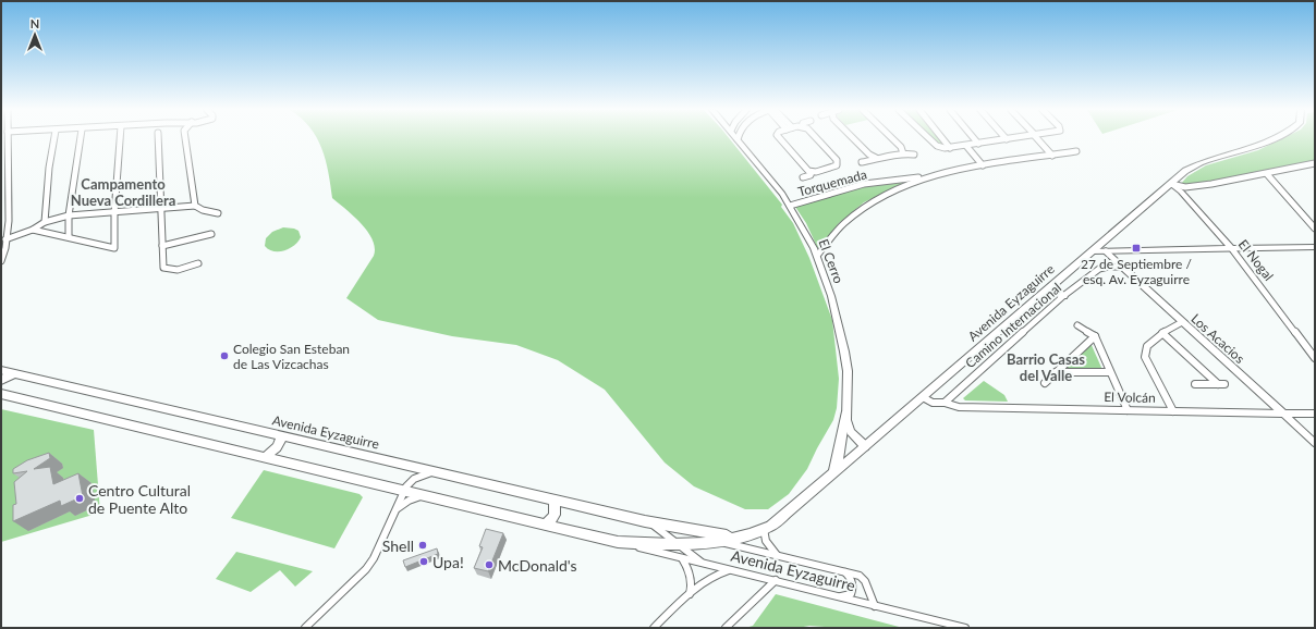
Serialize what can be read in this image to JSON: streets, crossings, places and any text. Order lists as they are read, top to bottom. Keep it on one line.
{"streets":{"main road":["Avenida Eyzaguirre"],"street":["Torquemada","El Nogal","El Cerro","Camino Internacional","Los Acacios","El Volcán"]},"crossings":[["Torquemada","El Cerro"],["El Nogal","Avenida Eyzaguirre"],["El Cerro","Avenida Eyzaguirre"],["Camino Internacional","Los Acacios"],["Camino Internacional","El Volcán"],["Los Acacios","El Volcán"]],"districts":["Campamento Nueva Cordillera","Barrio Casas del Valle"],"places":{"transit":["27 de Septiembre / esq. Av. Eyzaguirre"],"other":["Colegio San Esteban de Las Vizcachas","Centro Cultural de Puente Alto","Shell","Upa!","McDonald's"]},"north":"top"}
